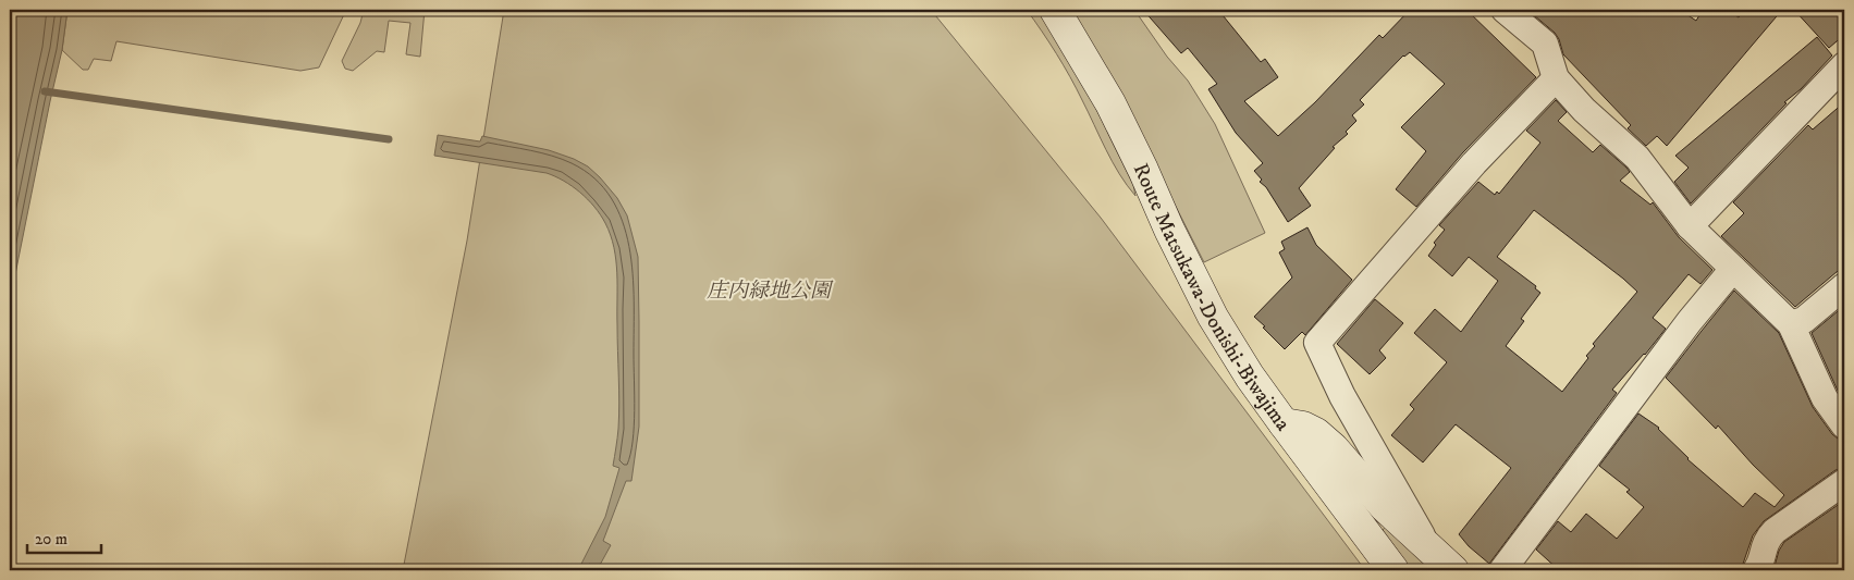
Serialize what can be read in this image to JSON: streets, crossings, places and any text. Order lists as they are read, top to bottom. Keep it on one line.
{"streets":{"main road":["Route Matsukawa-Donishi-Biwajima"]},"parks":["庄内緑地公園"],"scale_bar":"20 m"}
